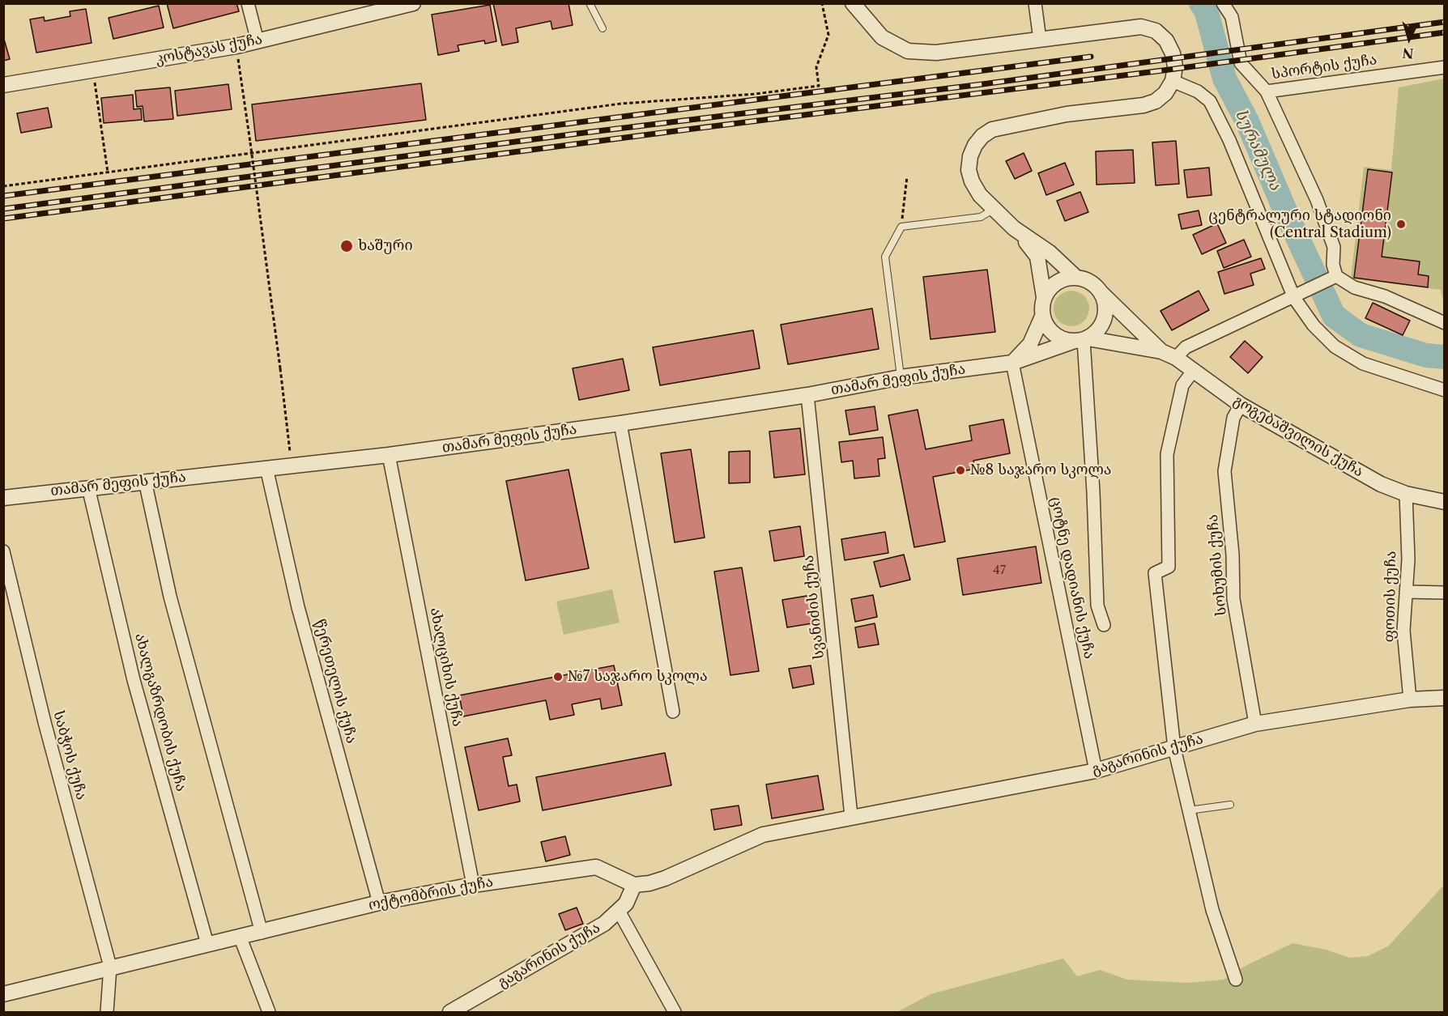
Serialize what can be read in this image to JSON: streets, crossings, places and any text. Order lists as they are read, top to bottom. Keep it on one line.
{"streets":{"street":["კოსტავას ქუჩა","სპორტის ქუჩა","თამარ მეფის ქუჩა","გოგებაშვილის ქუჩა","სოხუმის ქუჩა","ცოტნე დადიანის ქუჩა","ფოთის ქუჩა","სვანიძის ქუჩა","ახალციხის ქუჩა","წერეთელის ქუჩა","ახალგაზრდობის ქუჩა","გაგარინის ქუჩა","საბჭოს ქუჩა","ოქტომბრის ქუჩა"]},"crossings":[["თამარ მეფის ქუჩა","გოგებაშვილის ქუჩა"],["თამარ მეფის ქუჩა","ცოტნე დადიანის ქუჩა"],["თამარ მეფის ქუჩა","სვანიძის ქუჩა"],["თამარ მეფის ქუჩა","ახალციხის ქუჩა"],["თამარ მეფის ქუჩა","წერეთელის ქუჩა"],["თამარ მეფის ქუჩა","ახალგაზრდობის ქუჩა"],["გოგებაშვილის ქუჩა","სოხუმის ქუჩა"],["გოგებაშვილის ქუჩა","ფოთის ქუჩა"],["სოხუმის ქუჩა","გაგარინის ქუჩა"],["ცოტნე დადიანის ქუჩა","გაგარინის ქუჩა"],["ფოთის ქუჩა","გაგარინის ქუჩა"],["სვანიძის ქუჩა","გაგარინის ქუჩა"],["ახალციხის ქუჩა","ოქტომბრის ქუჩა"],["წერეთელის ქუჩა","ოქტომბრის ქუჩა"],["ახალგაზრდობის ქუჩა","ოქტომბრის ქუჩა"],["გაგარინის ქუჩა","ოქტომბრის ქუჩა"],["საბჭოს ქუჩა","ოქტომბრის ქუჩა"]],"water":["სურამულა"],"places":["ცენტრალური სტადიონი (Central Stadium)","ხაშური","№8 საჯარო სკოლა","№7 საჯარო სკოლა"],"house_numbers":["47"],"north":"bottom"}
